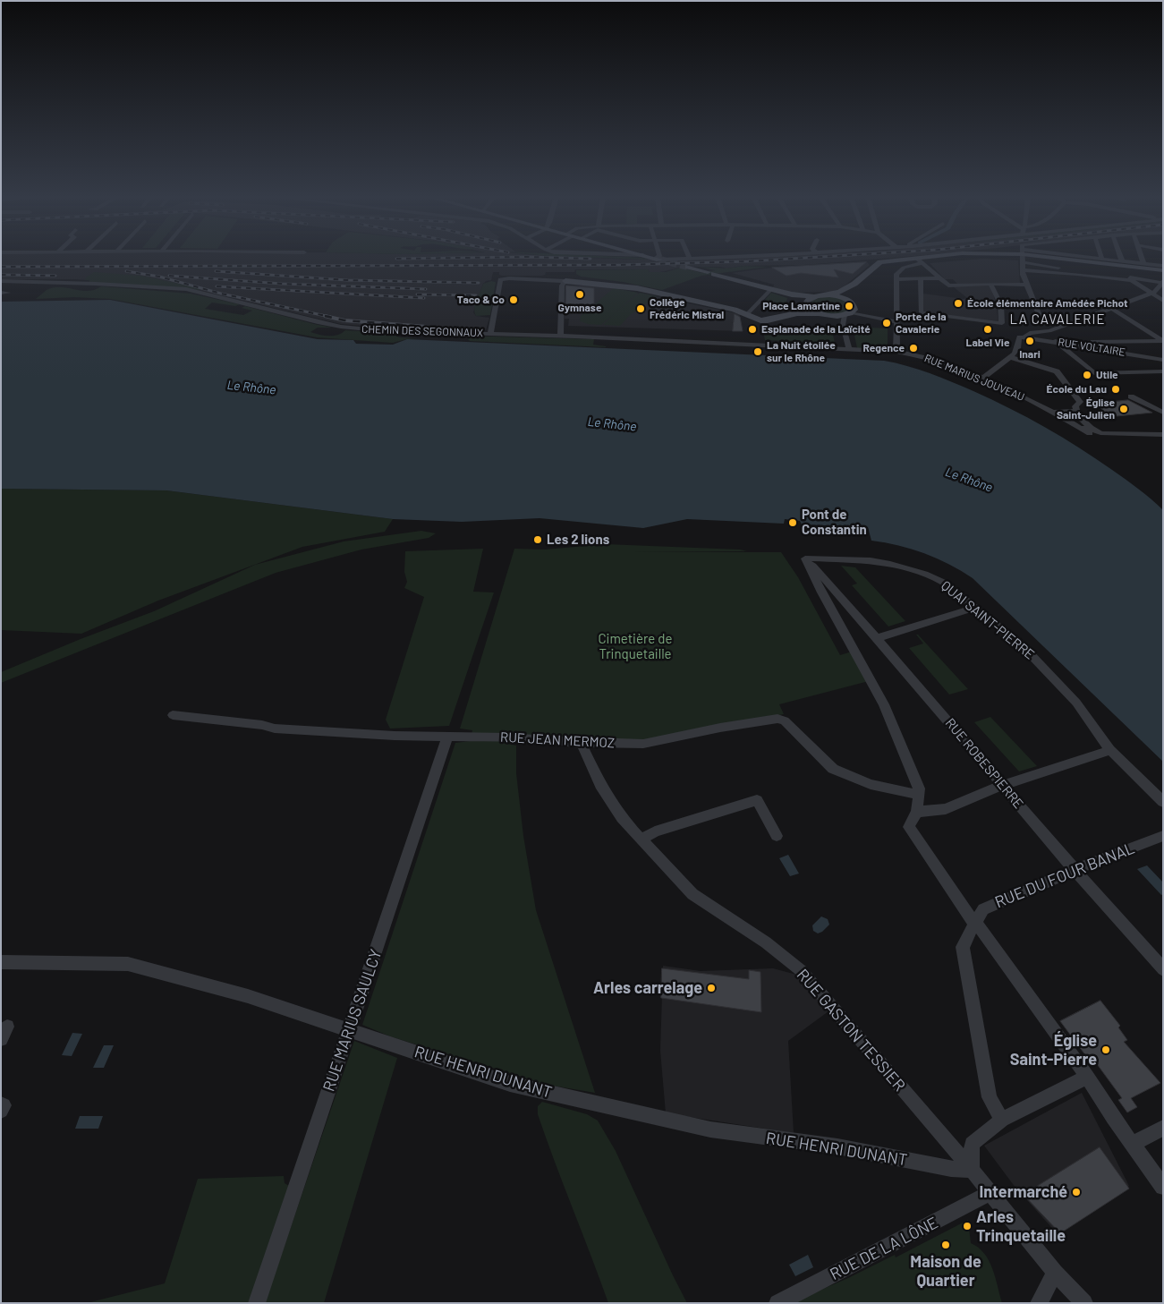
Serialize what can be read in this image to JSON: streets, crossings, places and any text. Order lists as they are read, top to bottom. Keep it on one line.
{"streets":{"street":["CHEMIN DES SEGONNAUX","RUE VOLTAIRE","RUE MARIUS JOUVEAU","QUAI SAINT-PIERRE","RUE JEAN MERMOZ","RUE ROBESPIERRE","RUE DU FOUR BANAL","RUE MARIUS SAULCY","RUE GASTON TESSIER","RUE HENRI DUNANT","RUE DE LA LÔNE"]},"crossings":[["CHEMIN DES SEGONNAUX","RUE MARIUS JOUVEAU"],["QUAI SAINT-PIERRE","RUE ROBESPIERRE"],["RUE JEAN MERMOZ","RUE MARIUS SAULCY"],["RUE JEAN MERMOZ","RUE GASTON TESSIER"],["RUE ROBESPIERRE","RUE DU FOUR BANAL"],["RUE MARIUS SAULCY","RUE HENRI DUNANT"],["RUE GASTON TESSIER","RUE HENRI DUNANT"],["RUE GASTON TESSIER","RUE DE LA LÔNE"]],"districts":["LA CAVALERIE"],"water":["Le Rhône"],"parks":["Cimetière de Trinquetaille"],"places":["Gymnase","Taco & Co","École élémentaire Amédée Pichot","Place Lamartine","Collège Frédéric Mistral","Porte de la Cavalerie","Esplanade de la Laïcité","Label Vie","Inari","Regence","La Nuit étoilée sur le Rhône","Utile","École du Lau","Église Saint-Julien","Pont de Constantin","Les 2 lions","Arles carrelage","Église Saint-Pierre","Intermarché","Arles Trinquetaille","Maison de Quartier"]}
